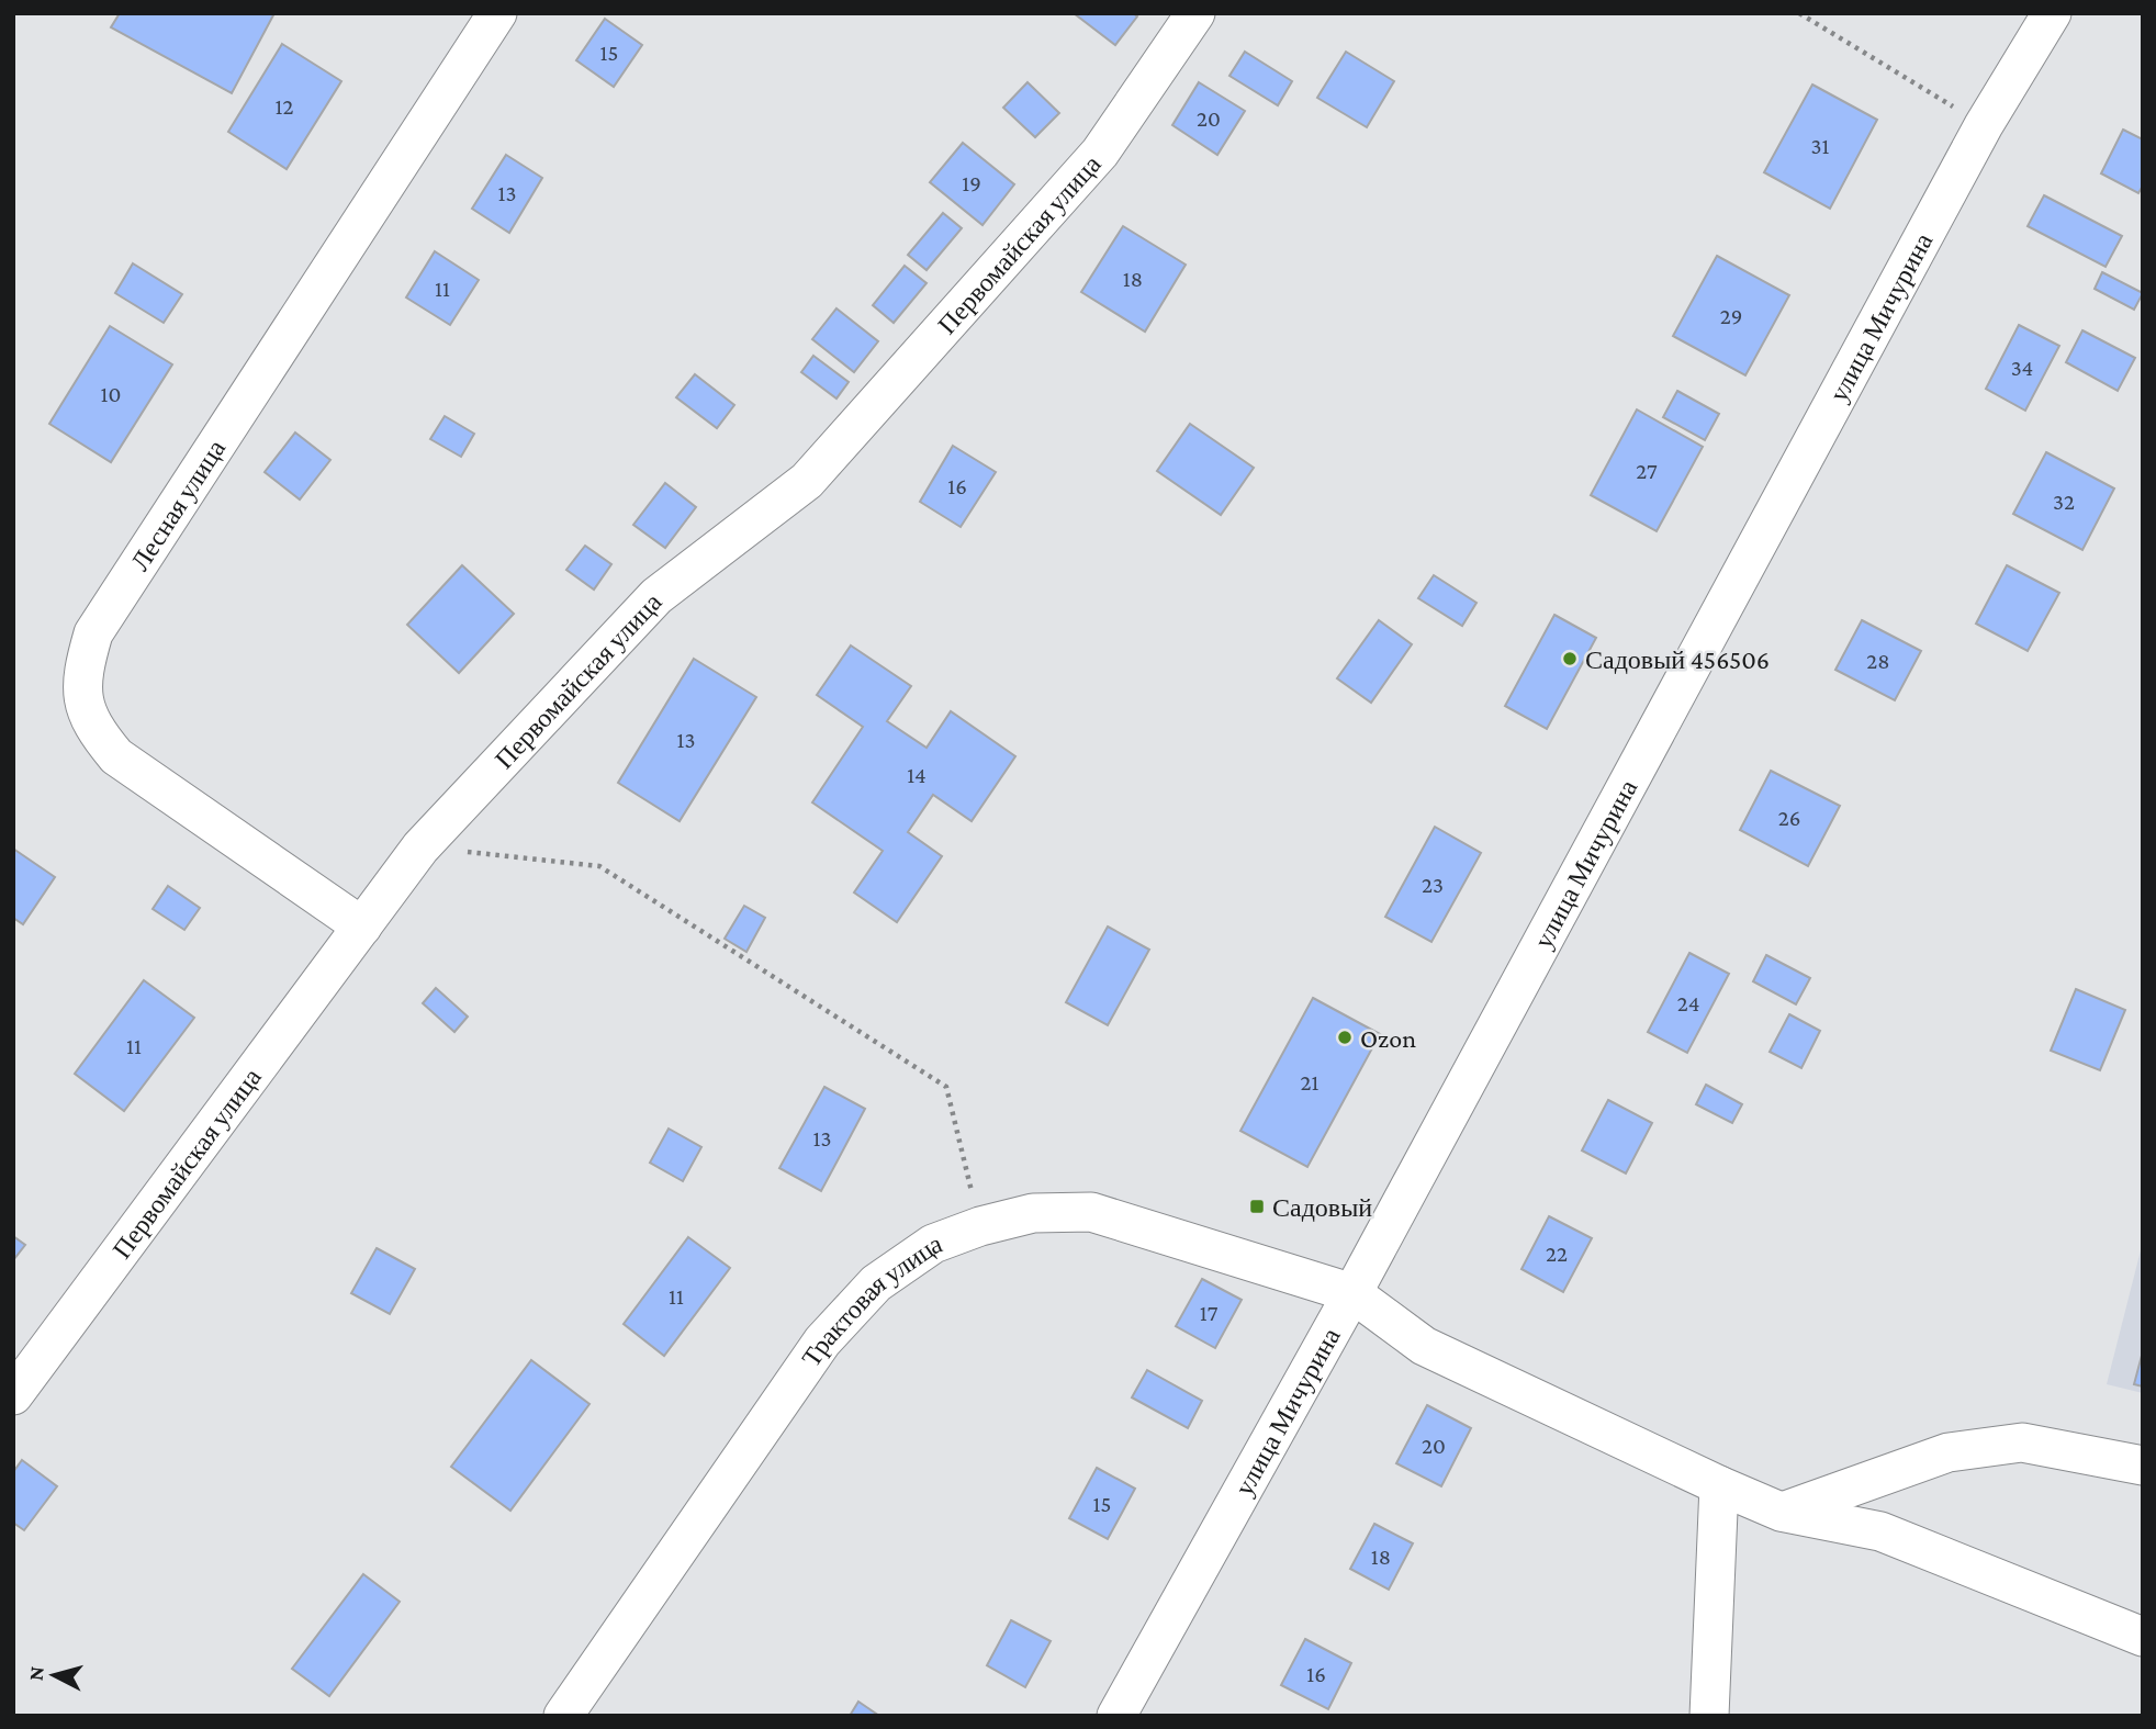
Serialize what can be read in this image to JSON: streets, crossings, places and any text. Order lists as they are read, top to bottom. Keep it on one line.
{"streets":{"street":["Первомайская улица","улица Мичурина","Лесная улица","Трактовая улица"]},"crossings":[["Первомайская улица","Лесная улица"],["улица Мичурина","Трактовая улица"]],"places":{"other":["Садовый 456506","Ozon"],"transit":["Садовый"]},"house_numbers":["15","12","20","31","19","13","18","11","29","34","10","27","16","32","28","13","14","26","23","24","11","21","13","22","11","17","20","15","18","16"],"north":"left"}
